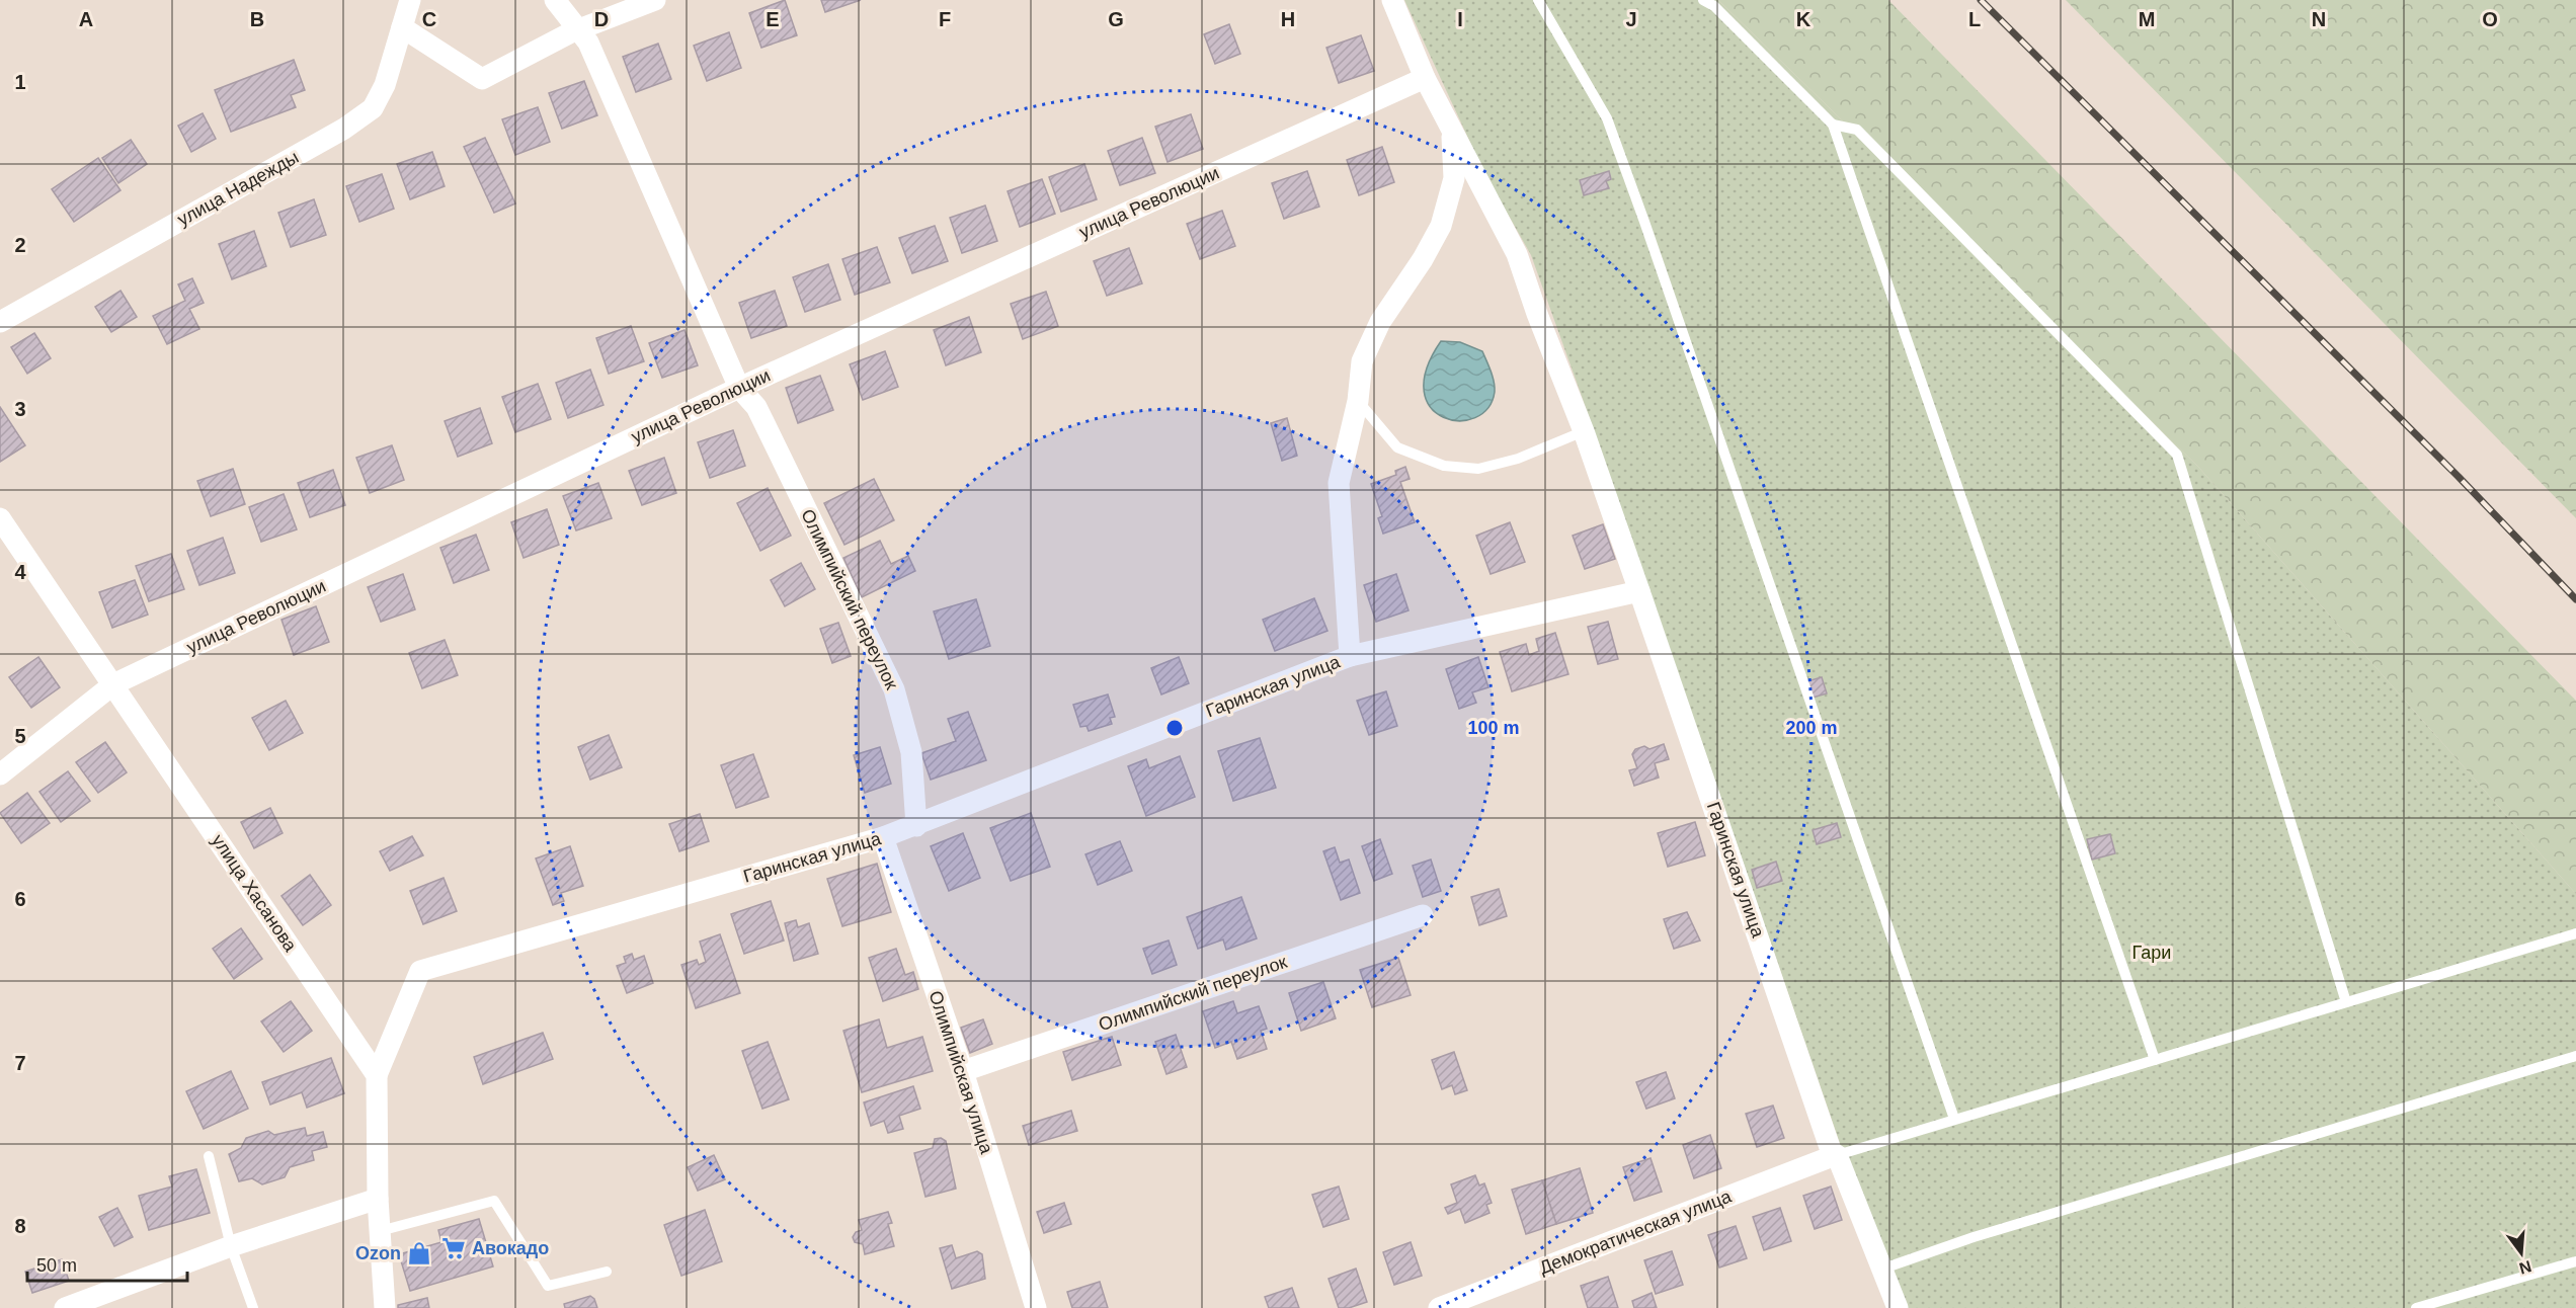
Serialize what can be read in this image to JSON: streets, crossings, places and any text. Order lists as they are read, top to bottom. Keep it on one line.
{"streets":{"street":["улица Надежды","улица Революции","Олимпийский переулок","Гаринская улица","улица Хасанова","Олимпийская улица","Демократическая улица"]},"crossings":[["улица Революции","Олимпийский переулок"],["улица Революции","улица Хасанова"],["Олимпийский переулок","Гаринская улица"],["Олимпийский переулок","Олимпийская улица"],["Гаринская улица","улица Хасанова"],["Гаринская улица","Олимпийская улица"],["Гаринская улица","Демократическая улица"]],"parks":["Гари"],"places":{"supermarket":["Авокадо"],"shop":["Ozon"]},"scale_bar":"50 m","north":"bottom","grid":{"columns":["A","B","C","D","E","F","G","H","I","J","K","L","M","N","O"],"rows":["1","2","3","4","5","6","7","8"]},"rings":["100 m","200 m"]}
